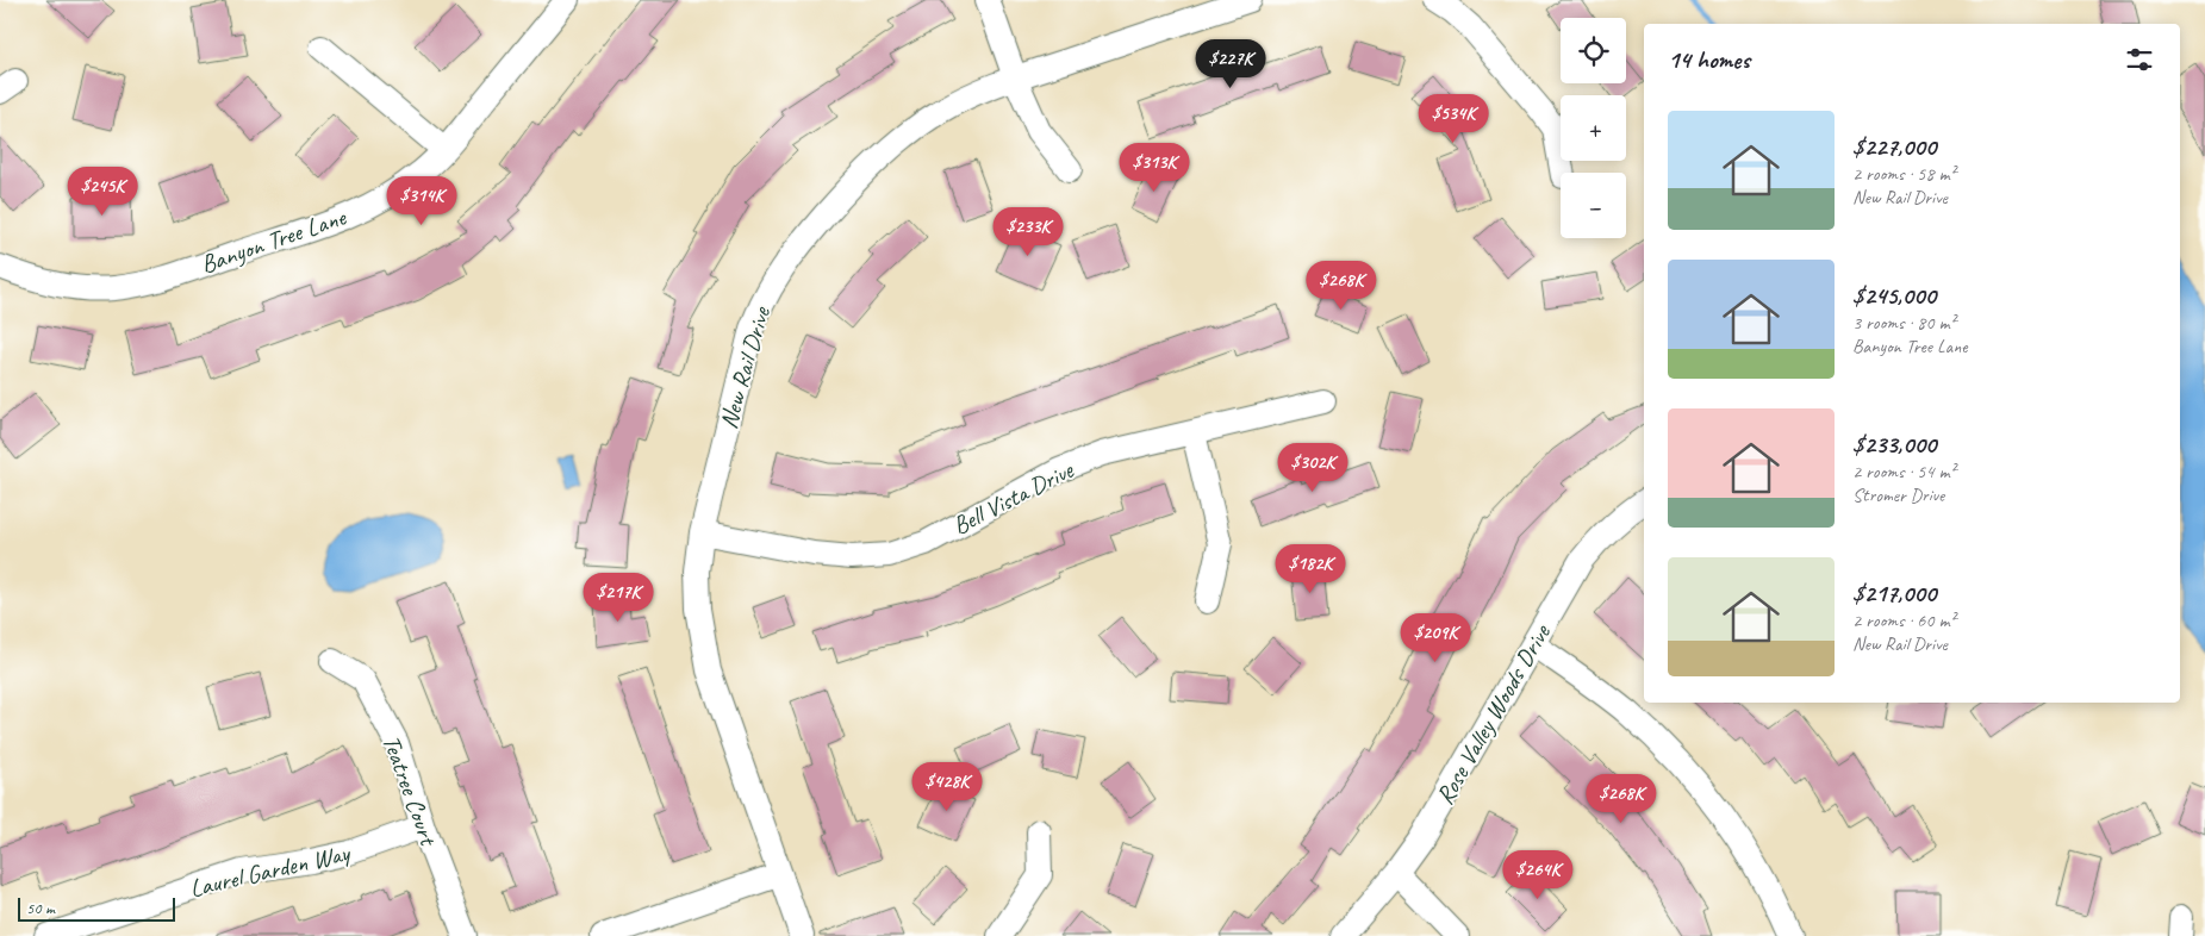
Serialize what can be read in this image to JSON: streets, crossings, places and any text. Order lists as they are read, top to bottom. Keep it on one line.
{"streets":{"street":["Banyon Tree Lane","New Rail Drive","Bell Vista Drive","Rose Valley Woods Drive","Teatree Court","Laurel Garden Way"]},"crossings":[["New Rail Drive","Bell Vista Drive"],["Teatree Court","Laurel Garden Way"]],"scale_bar":"50 m","page":{"map_buttons":["+","−"],"heading":"14 homes","price":["$227K","$534K","$313K","$245K","$314K","$233K","$268K","$302K","$182K","$217K","$209K","$428K","$268K","$264K"],"list":[{"name":"$227,000","note":"2 rooms · 58 m² · New Rail Drive"},{"name":"$245,000","note":"3 rooms · 80 m² · Banyon Tree Lane"},{"name":"$233,000","note":"2 rooms · 54 m² · Stromer Drive"},{"name":"$217,000","note":"2 rooms · 60 m² · New Rail Drive"}],"scale":"50 m"}}
